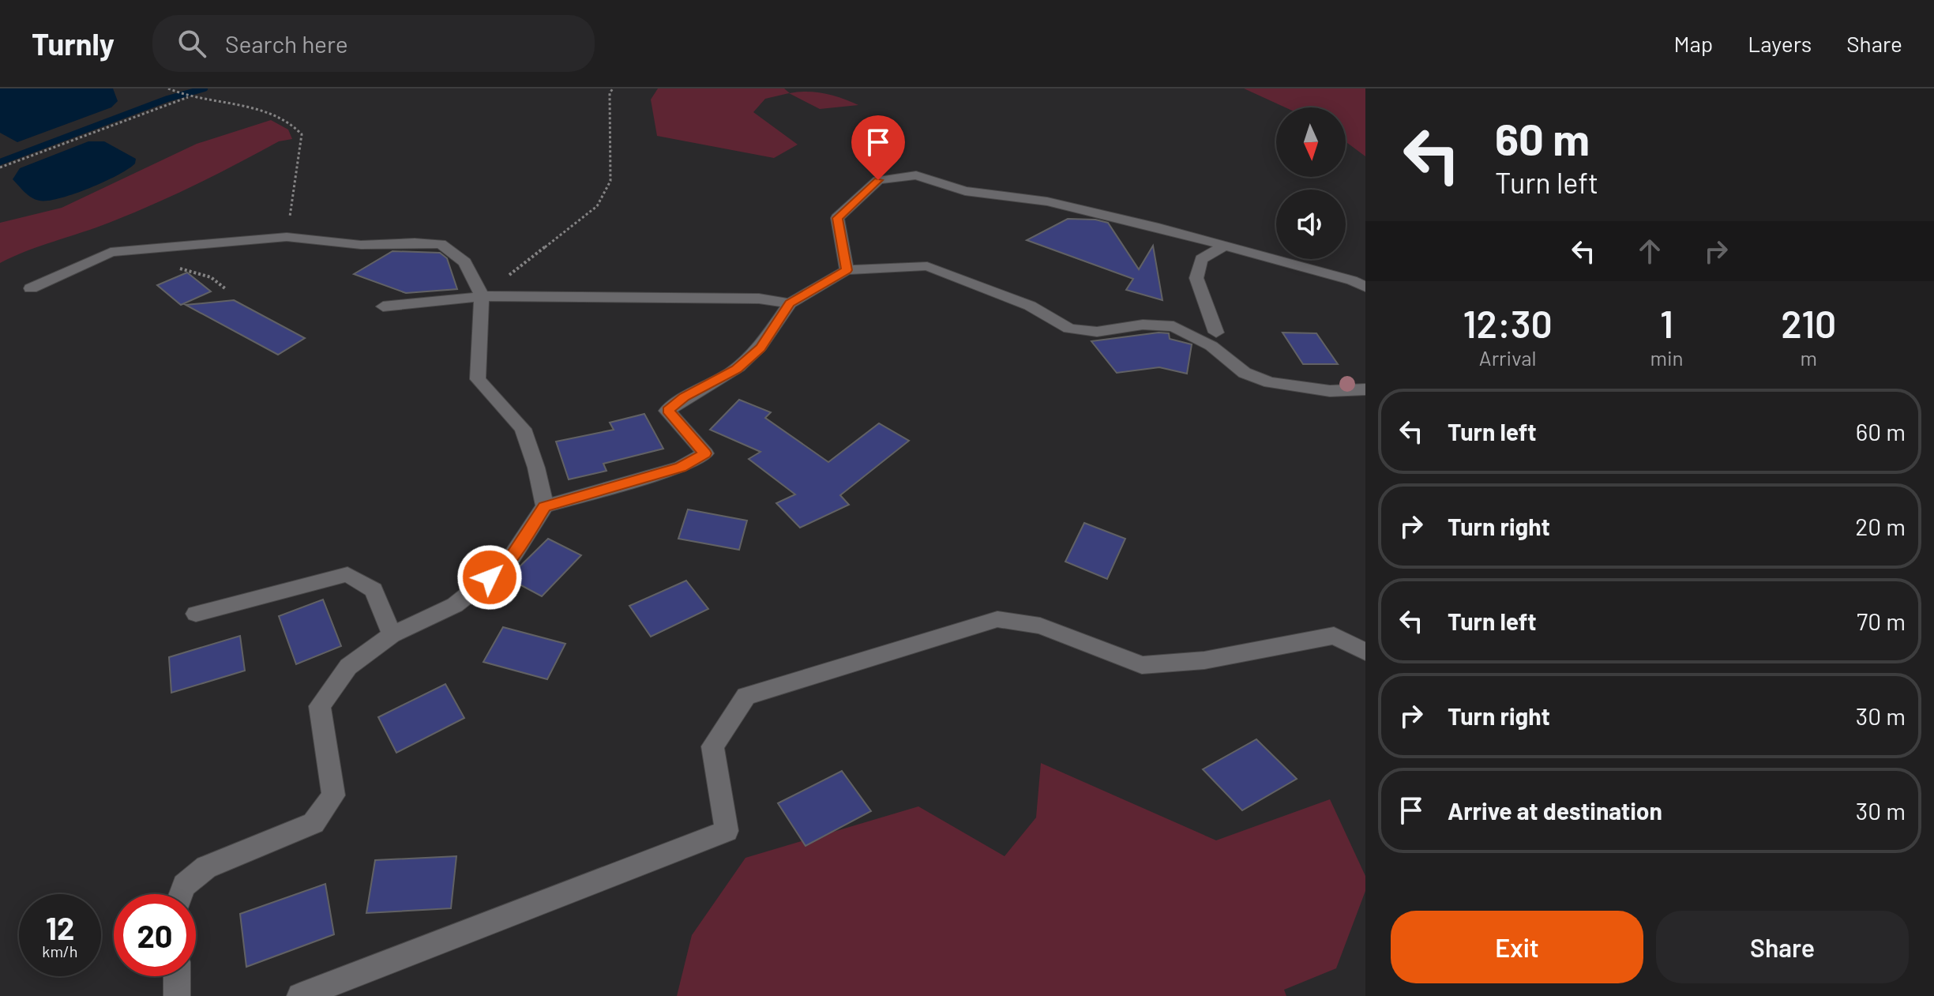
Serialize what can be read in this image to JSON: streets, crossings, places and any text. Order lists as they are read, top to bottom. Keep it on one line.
{"north":"bottom","page":{"header":"Turnly","search":"Search here","nav":["Map","Layers","Share"],"turn":["60 m","Turn left"],"eta":["12:30","Arrival","1","min","210","m"],"list":[{"name":"Turn left","value":"60 m"},{"name":"Turn right","value":"20 m"},{"name":"Turn left","value":"70 m"},{"name":"Turn right","value":"30 m"},{"name":"Arrive at destination","value":"30 m"}],"speed":"12 km/h","limit":"20","buttons":["Exit","Share"]}}
